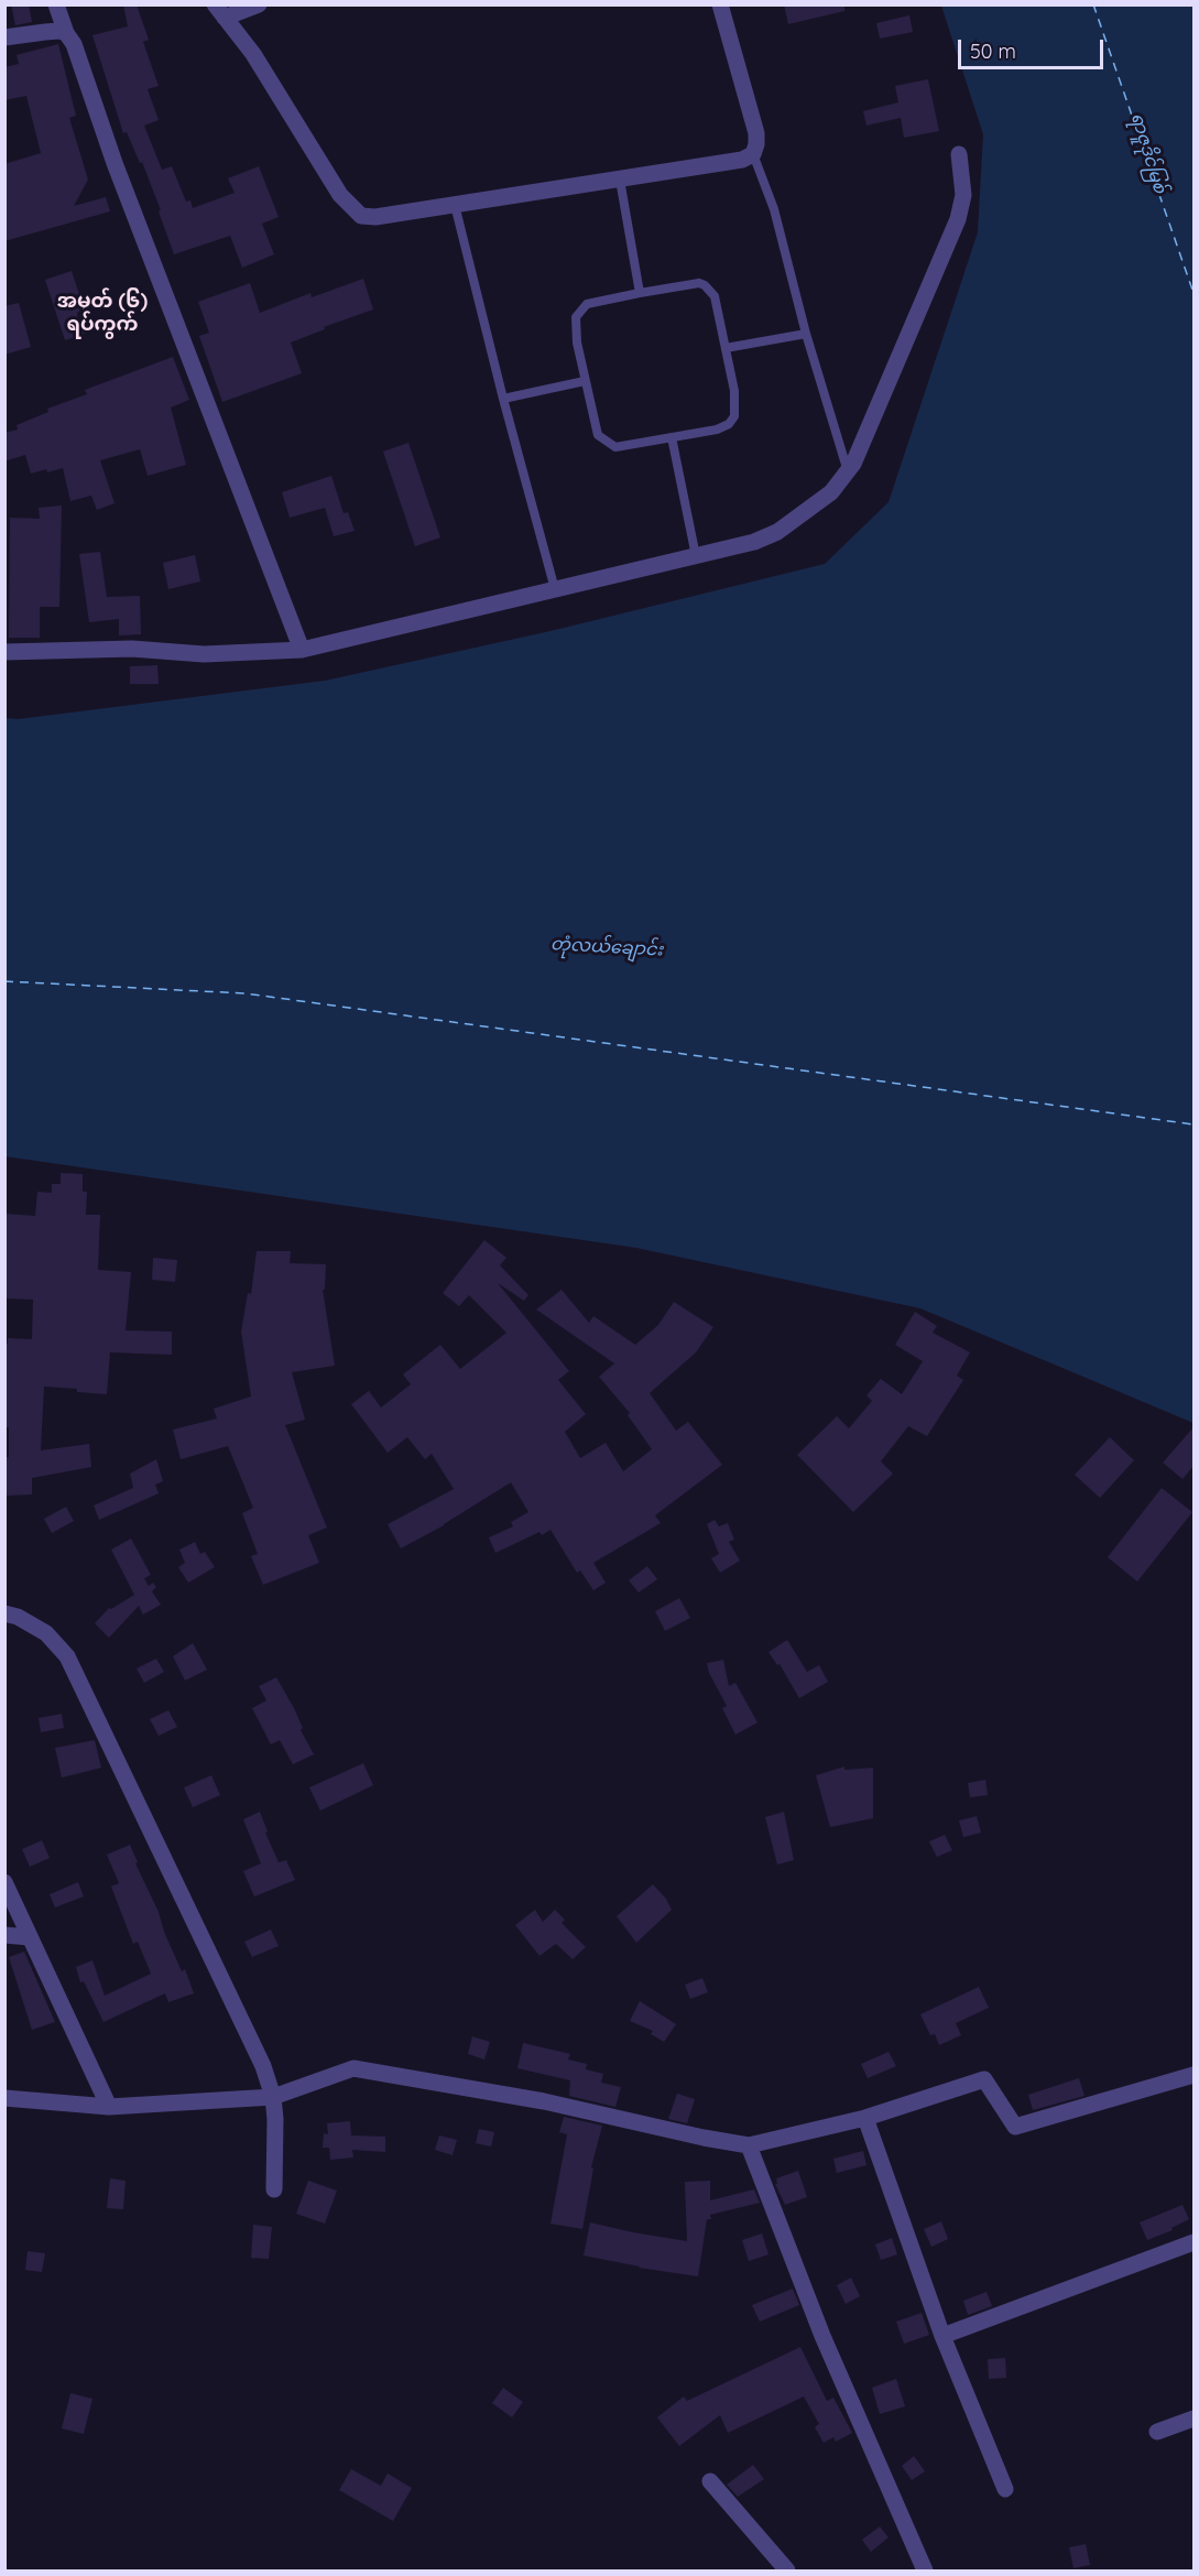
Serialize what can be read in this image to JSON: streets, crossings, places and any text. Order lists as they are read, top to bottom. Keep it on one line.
{"districts":["အမှတ် (၆) ရပ်ကွက်"],"water":["ရာဇူဒိုင်မြစ်","တုံလယ်ချောင်း"],"scale_bar":"50 m"}
